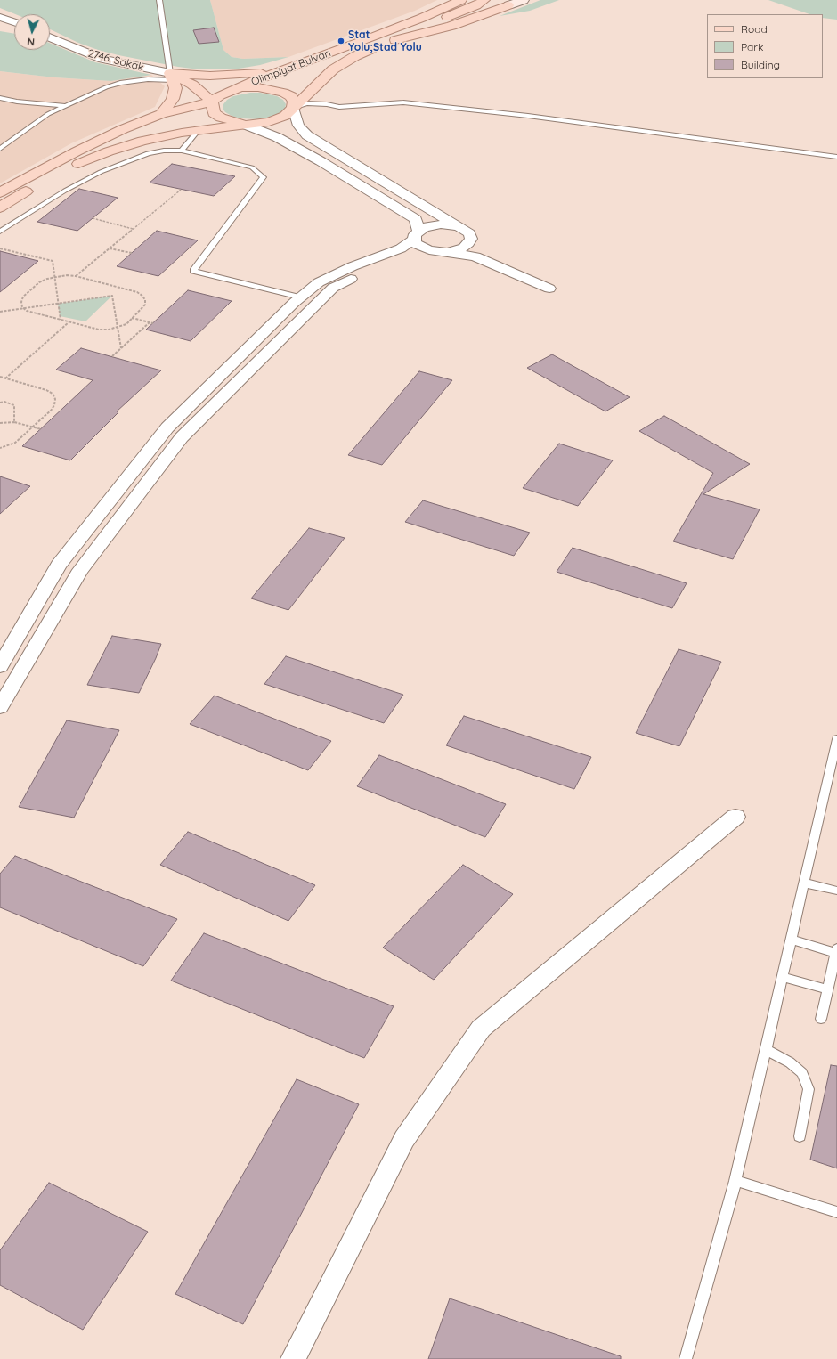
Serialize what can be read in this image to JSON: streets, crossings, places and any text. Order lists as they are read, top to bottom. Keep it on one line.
{"streets":{"main road":["Olimpiyat Bulvarı"],"street":["2746. Sokak"]},"places":["Stat Yolu;Stad Yolu"],"legend":["Road","Park","Building"],"north":"bottom"}
